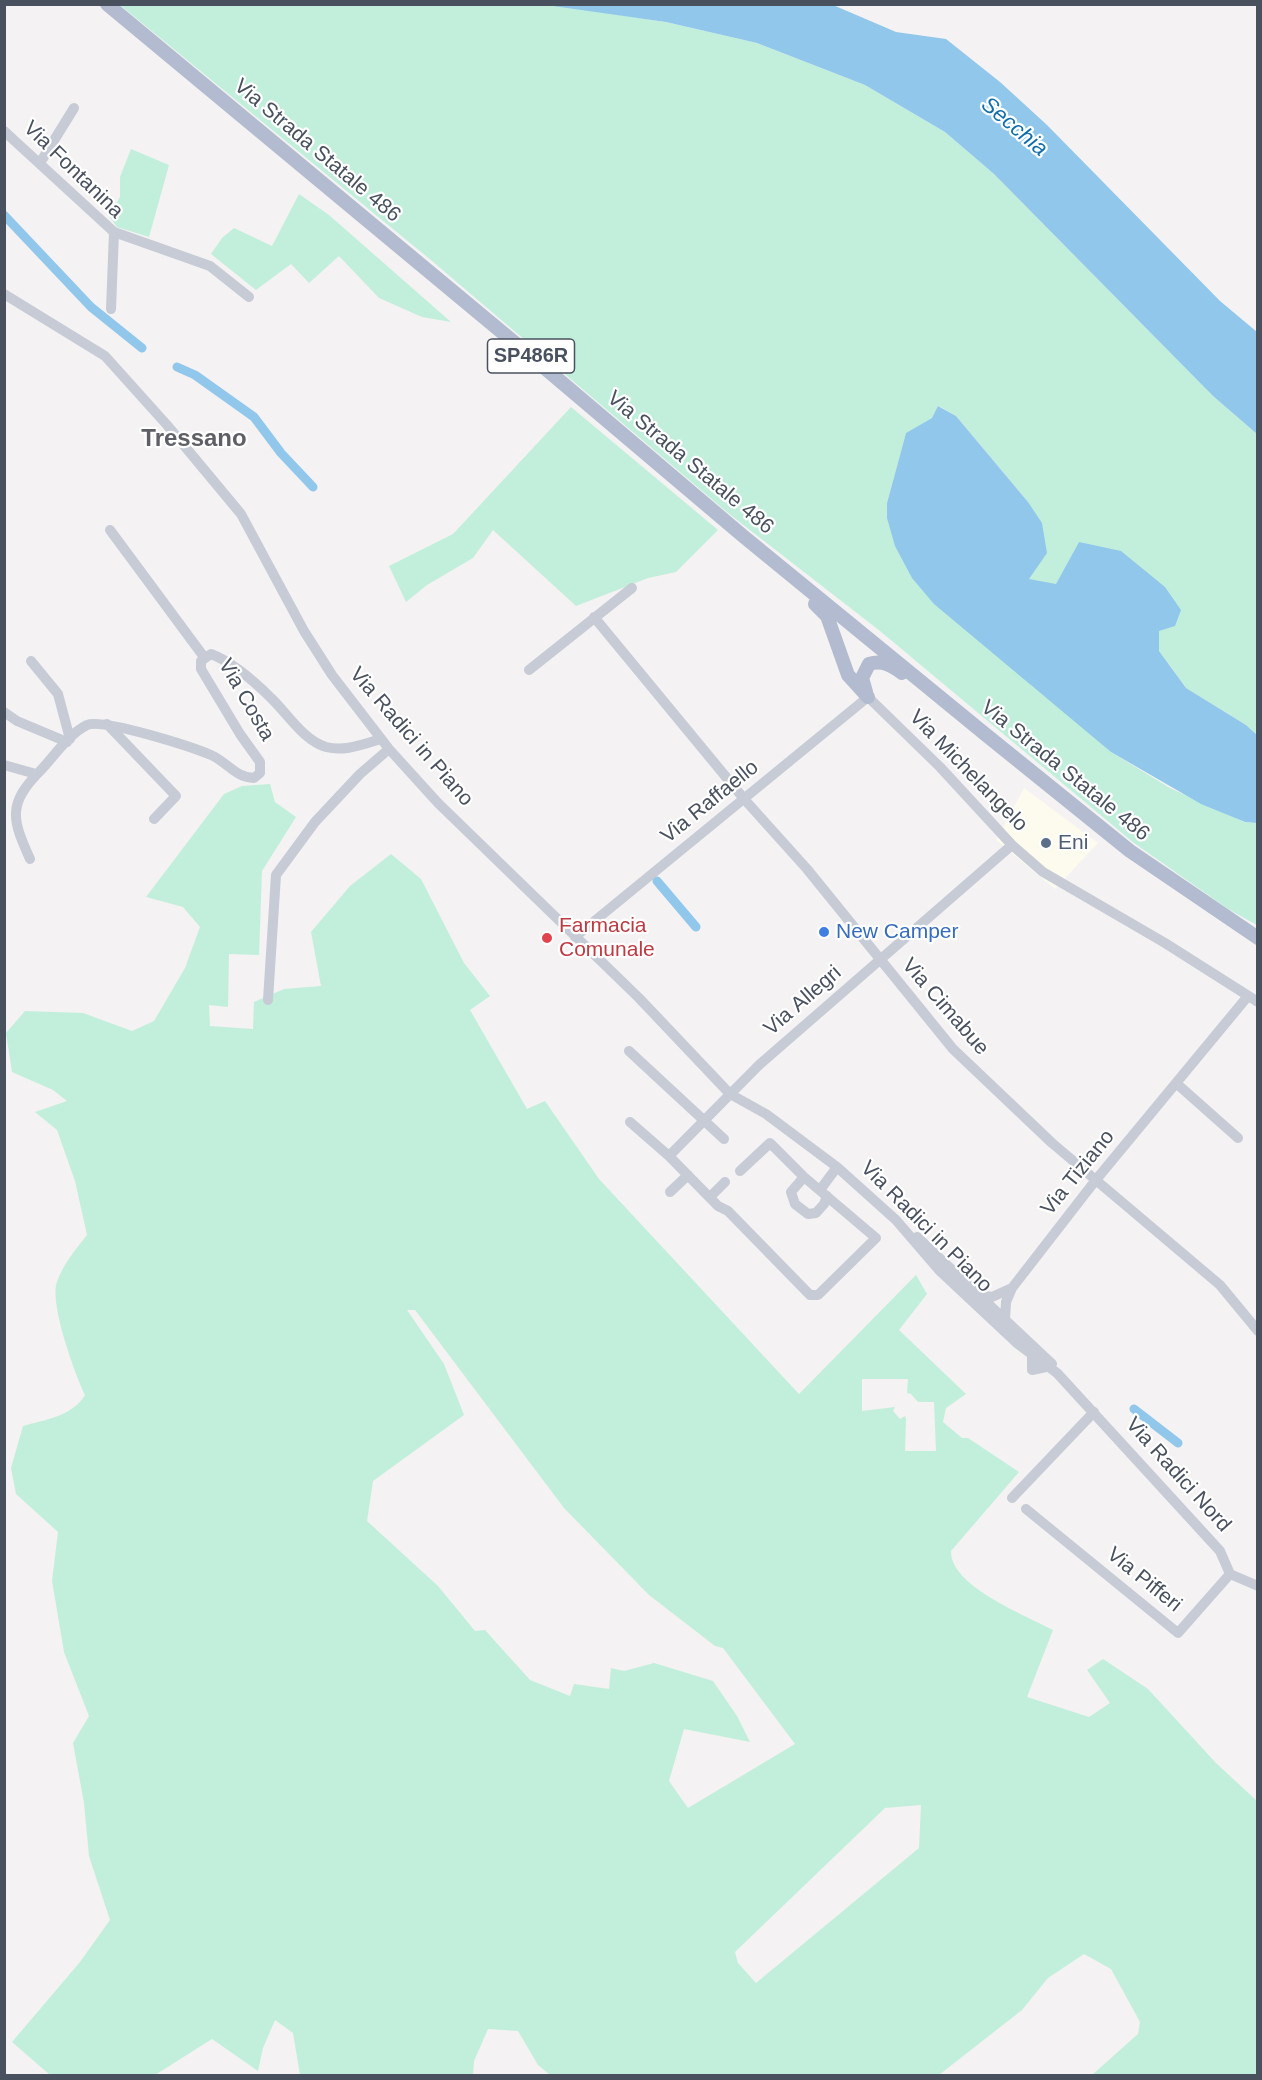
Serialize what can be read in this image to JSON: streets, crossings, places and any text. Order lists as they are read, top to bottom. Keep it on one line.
{"streets":{"main road":["Via Strada Statale 486","SP486R"],"street":["Via Fontanina","Via Costa","Via Radici in Piano","Via Michelangelo","Via Raffaello","Via Allegri","Via Cimabue","Via Tiziano","Via Radici Nord","Via Pifferi"]},"crossings":[["Via Costa","Via Radici in Piano"],["Via Radici in Piano","Via Raffaello"],["Via Radici in Piano","Via Allegri"],["Via Radici in Piano","Via Radici Nord"],["Via Michelangelo","Via Raffaello"],["Via Michelangelo","Via Allegri"],["Via Michelangelo","Via Tiziano"],["Via Raffaello","Via Cimabue"],["Via Allegri","Via Cimabue"],["Via Cimabue","Via Tiziano"],["Via Radici Nord","Via Pifferi"]],"districts":["Tressano"],"water":["Secchia"],"places":["Eni","New Camper","Farmacia Comunale"]}
